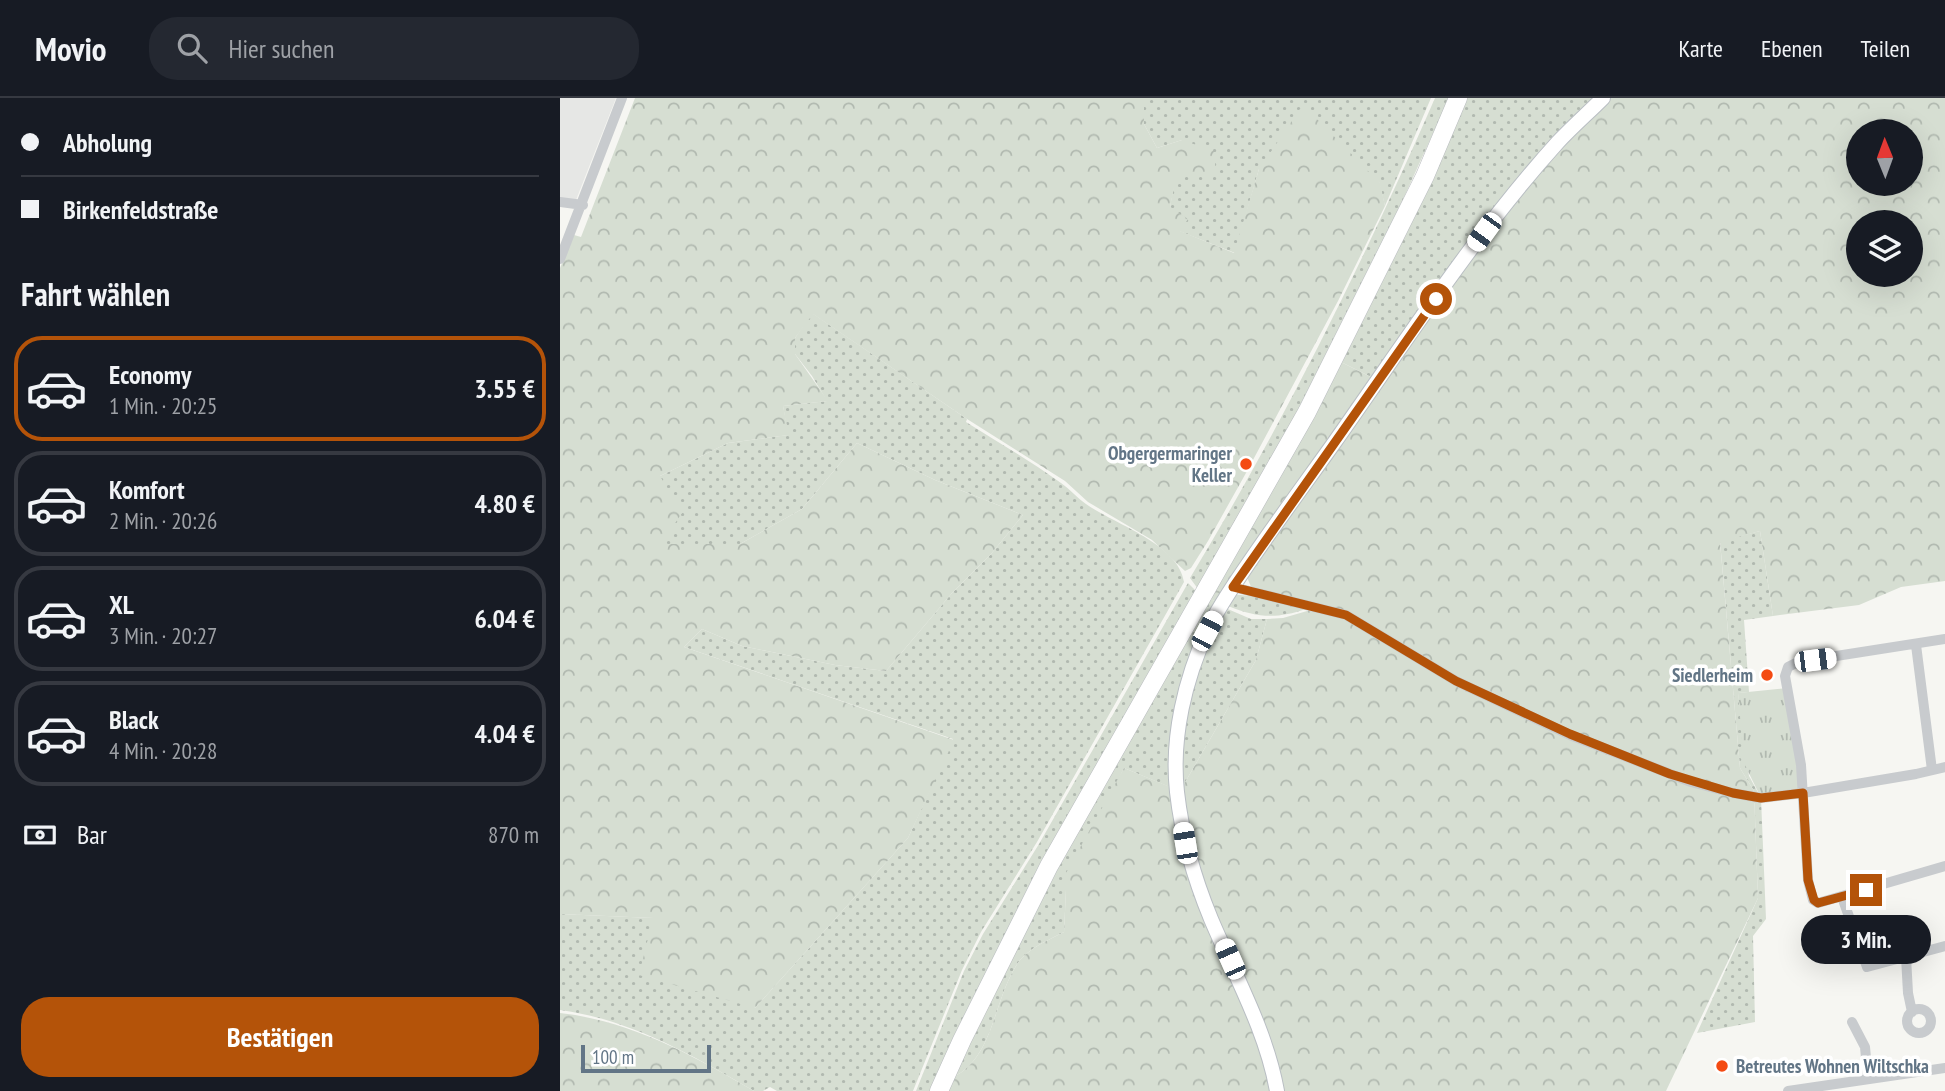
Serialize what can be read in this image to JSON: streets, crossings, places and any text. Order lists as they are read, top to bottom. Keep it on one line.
{"places":["Obgergermaringer Keller","Siedlerheim","Betreutes Wohnen Wiltschka"],"scale_bar":"100 m","north":"top","page":{"header":"Movio","search":"Hier suchen","nav":["Karte","Ebenen","Teilen"],"banner":["Abholung","Birkenfeldstraße"],"heading":"Fahrt wählen","list":[{"name":"Economy","note":"1 Min. · 20:25","value":"3.55 €"},{"name":"Komfort","note":"2 Min. · 20:26","value":"4.80 €"},{"name":"XL","note":"3 Min. · 20:27","value":"6.04 €"},{"name":"Black","note":"4 Min. · 20:28","value":"4.04 €"}],"pay":["Bar","870 m"],"bubble":"3 Min.","buttons":"Bestätigen","scale":"100 m"}}
